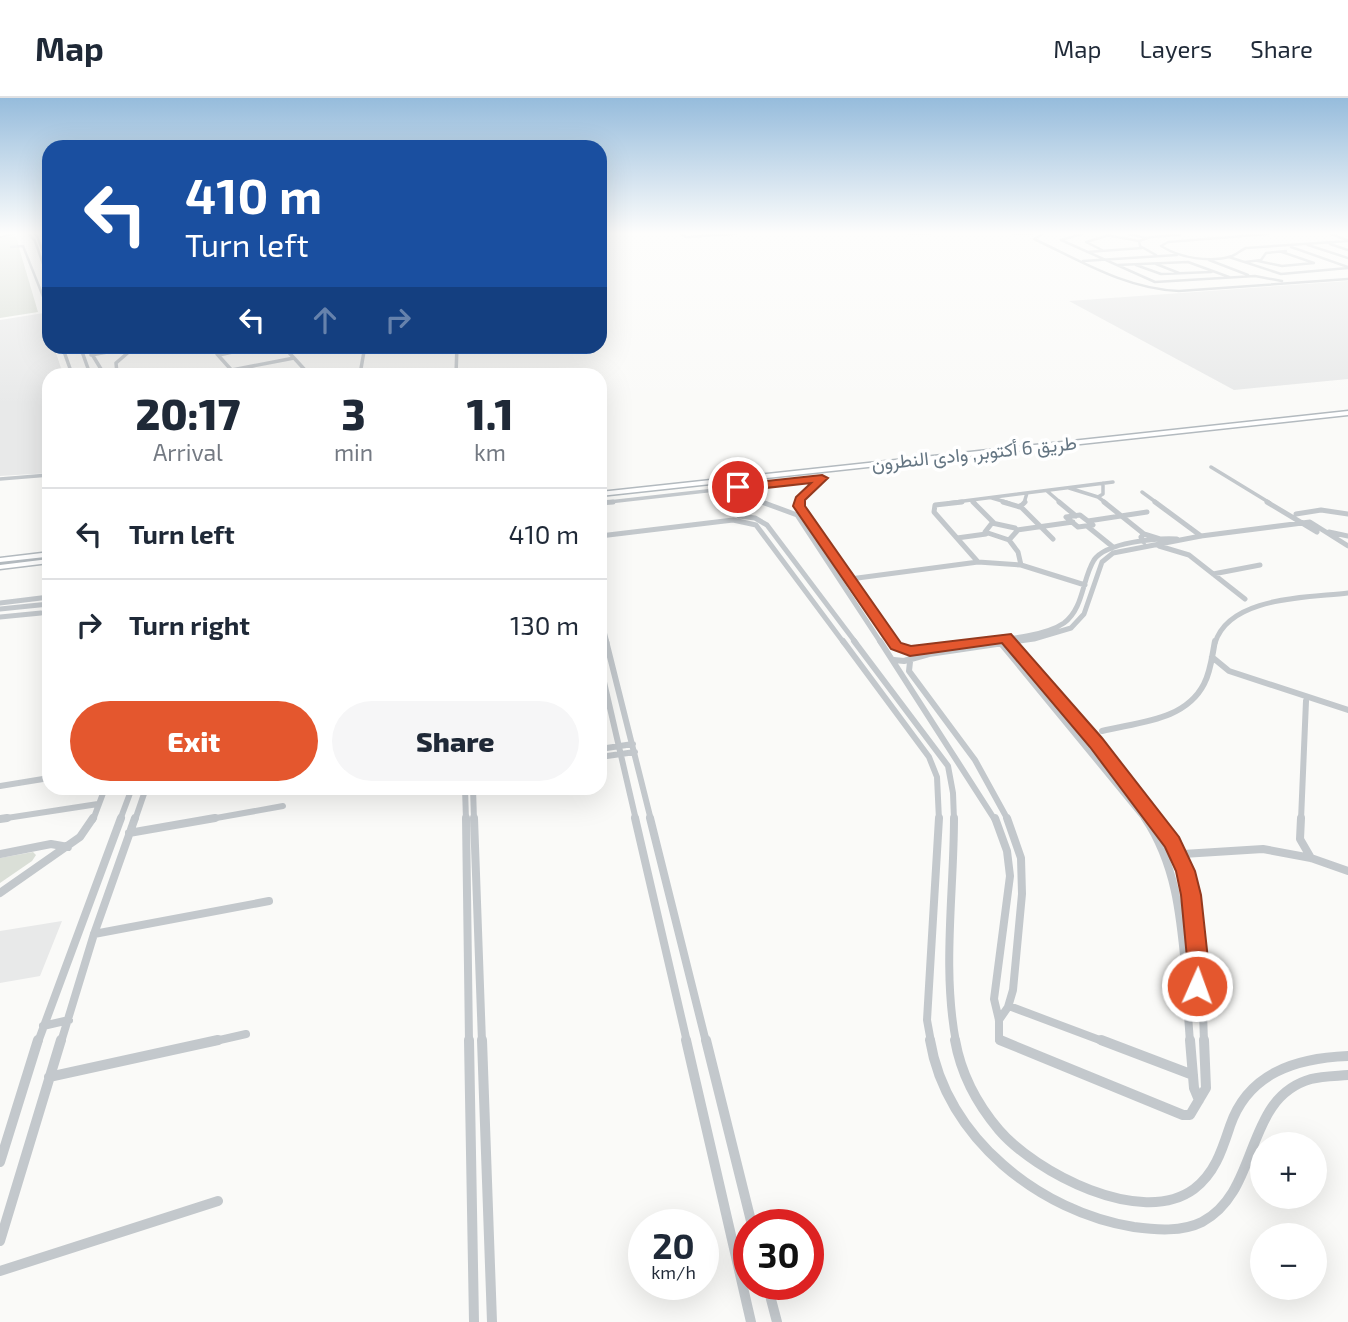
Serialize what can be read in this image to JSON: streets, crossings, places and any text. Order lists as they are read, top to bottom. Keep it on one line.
{"streets":{"street":["طريق 6 أكتوبر, وادى النطرون"]},"page":{"header":"Map","nav":["Map","Layers","Share"],"turn":["410 m","Turn left"],"eta":["20:17","Arrival","3","min","1.1","km"],"list":[{"name":"Turn left","value":"410 m"},{"name":"Turn right","value":"130 m"}],"buttons":["Exit","Share"],"map_buttons":["+","−"],"speed":"20 km/h","limit":"30"}}
